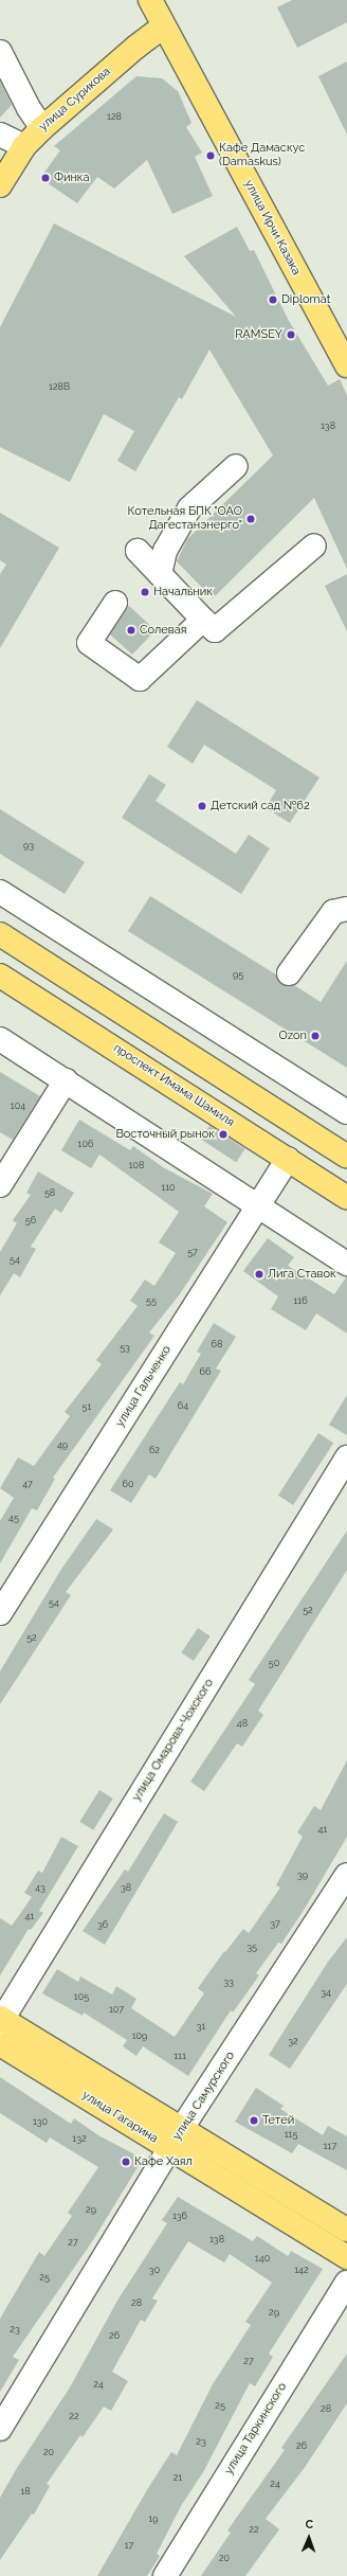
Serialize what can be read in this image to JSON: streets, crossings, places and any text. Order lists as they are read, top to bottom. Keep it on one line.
{"streets":{"main road":["улица Сурикова","улица Ирчи Казака","проспект Имама Шамиля","улица Гагарина"],"street":["улица Гальченко","улица Омарова-Чохского","улица Самурского","улица Таркинского"]},"crossings":[["улица Сурикова","улица Ирчи Казака"],["проспект Имама Шамиля","улица Гальченко"],["улица Омарова-Чохского","улица Гагарина"],["улица Самурского","улица Гагарина"]],"places":["Кафе Дамаскус (Damaskus)","Финка","Diplomat","RAMSEY","Котельная БПК \"ОАО Дагестанэнерго\"","Начальник","Солевая","Детский сад №62","Ozon","Восточный рынок","Лига Ставок","Тетей","Кафе Хаял"],"house_numbers":["128","128В","138","93","95","104","106","108","110","58","56","57","54","55","116","68","53","66","64","51","49","62","47","60","45","54","52","52","50","48","41","39","43","38","41","37","36","35","33","34","105","107","31","109","32","111","130","115","132","117","29","136","138","27","140","30","142","25","28","29","23","26","27","24","25","28","22","23","26","20","21","24","18","19","22","17","20"],"north":"top"}
